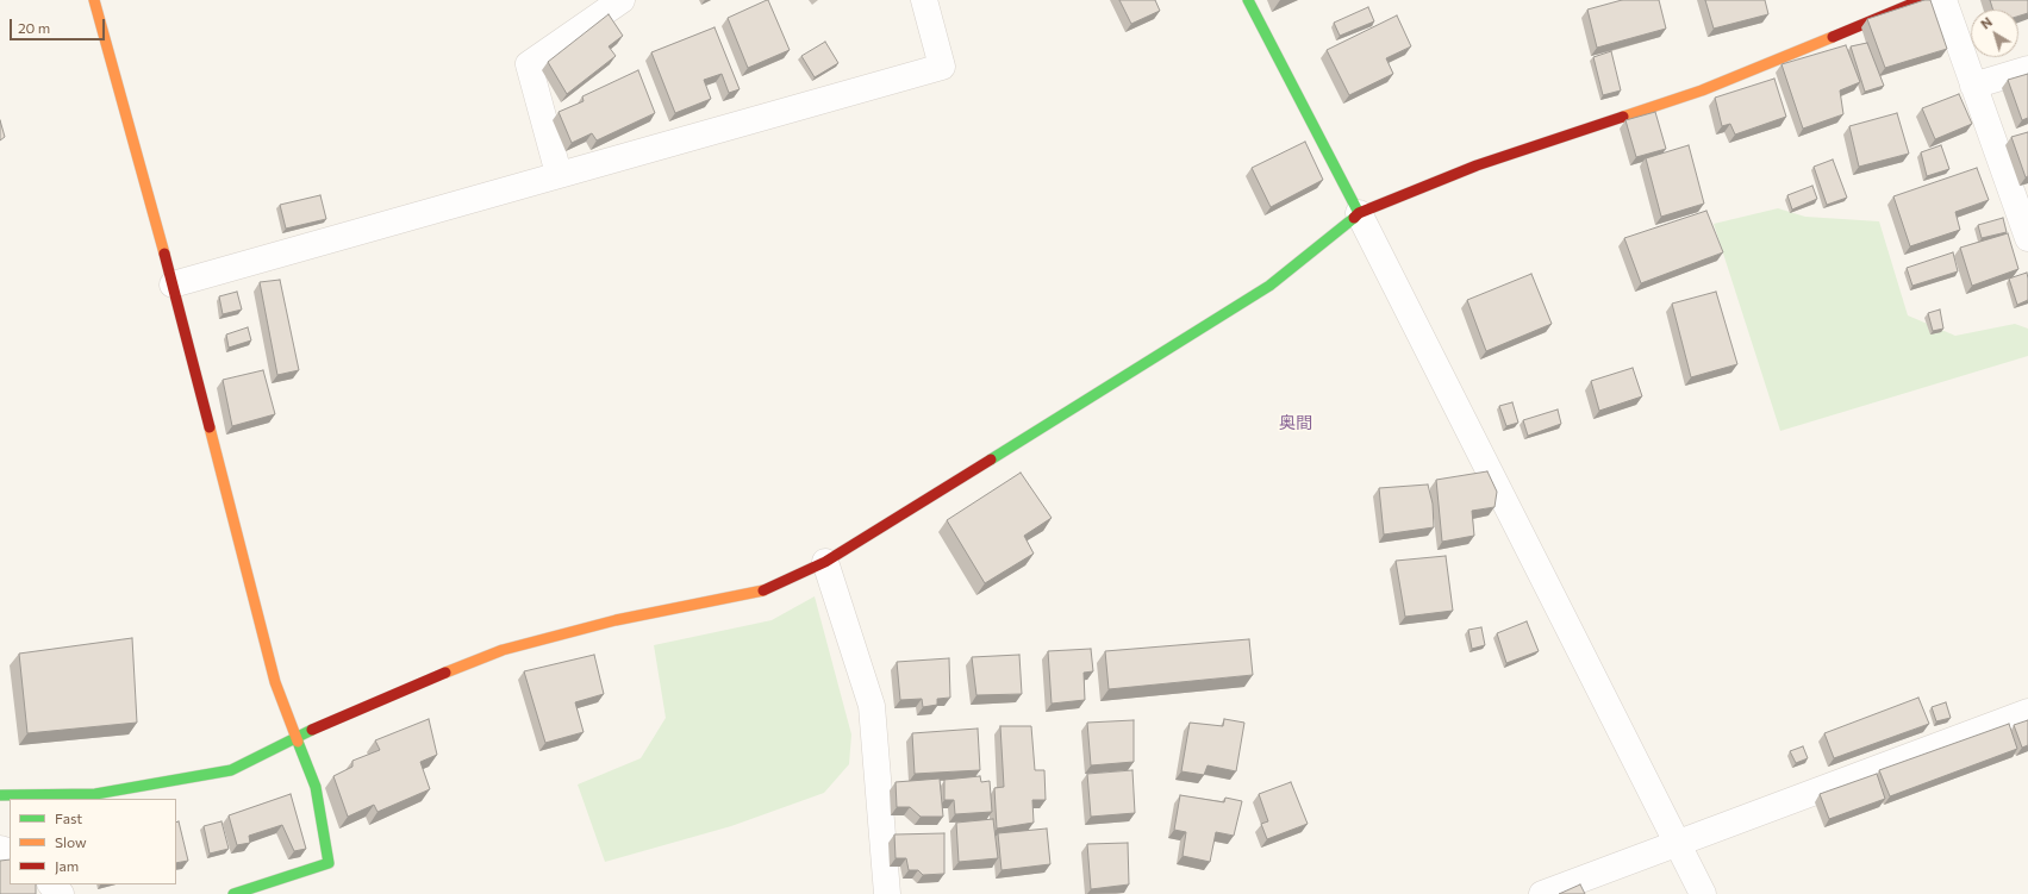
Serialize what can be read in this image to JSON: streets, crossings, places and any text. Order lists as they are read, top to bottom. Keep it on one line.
{"districts":["奥間"],"legend":["Fast","Slow","Jam"],"scale_bar":"20 m","north":"top left"}
